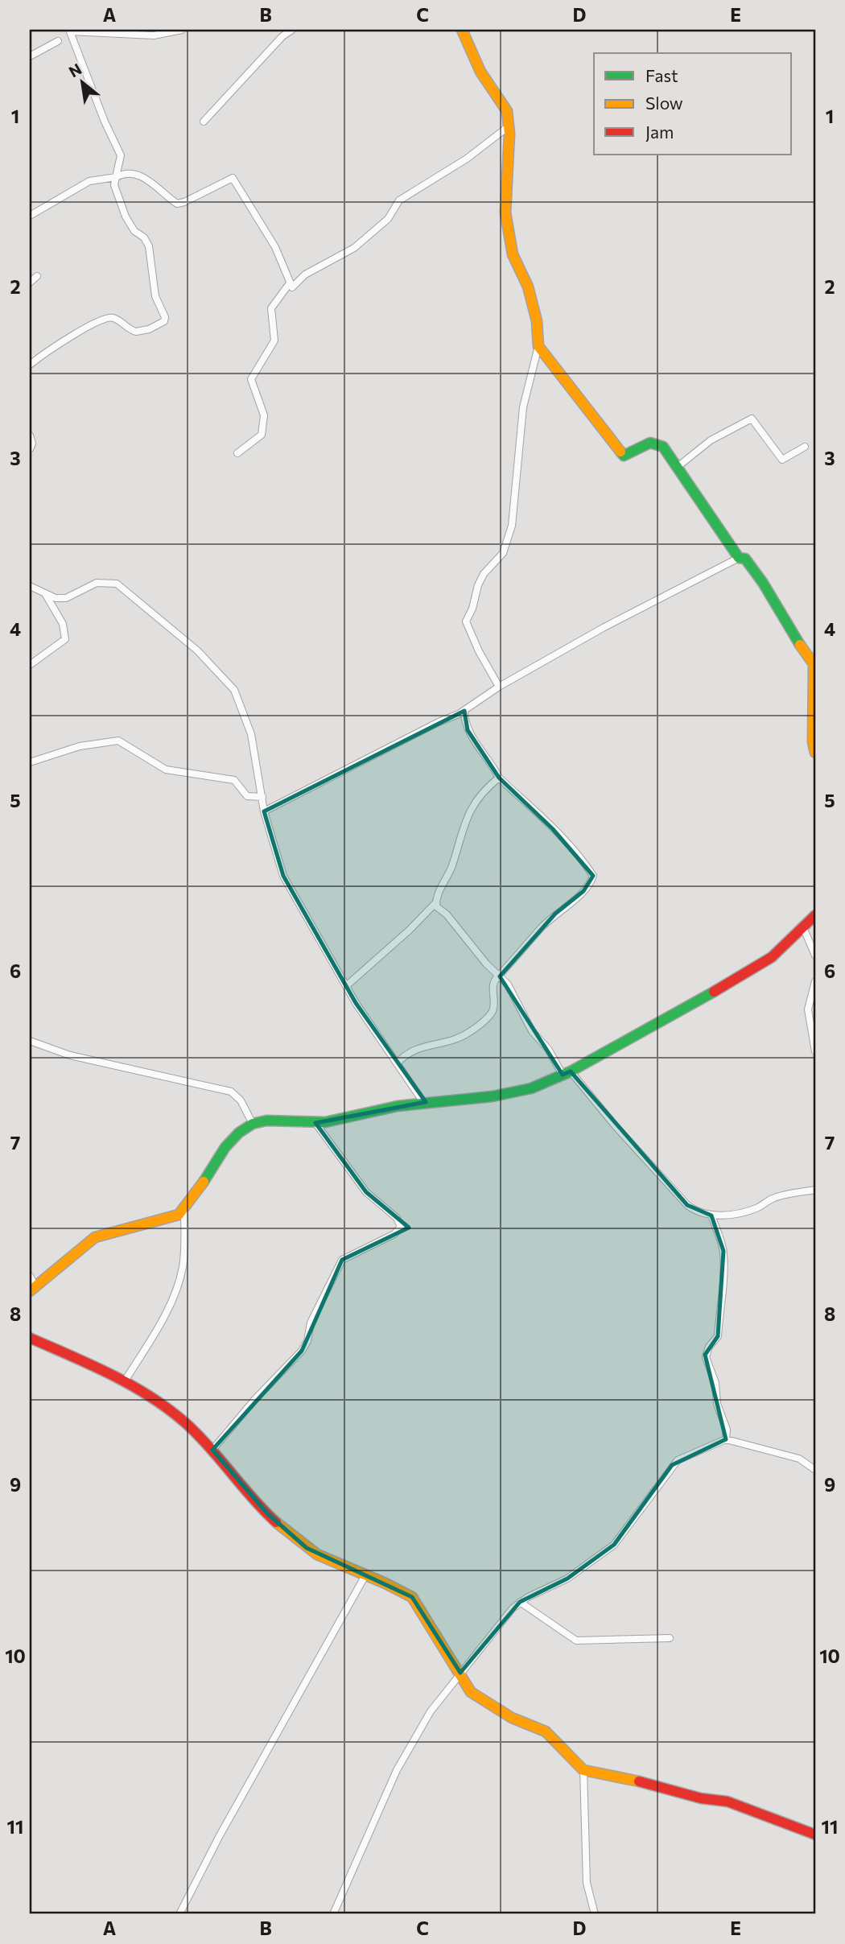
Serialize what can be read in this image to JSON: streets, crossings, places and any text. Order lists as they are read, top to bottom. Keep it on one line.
{"legend":["Fast","Slow","Jam"],"north":"top left","grid":{"columns":["A","B","C","D","E"],"rows":["1","2","3","4","5","6","7","8","9","10","11"]}}
